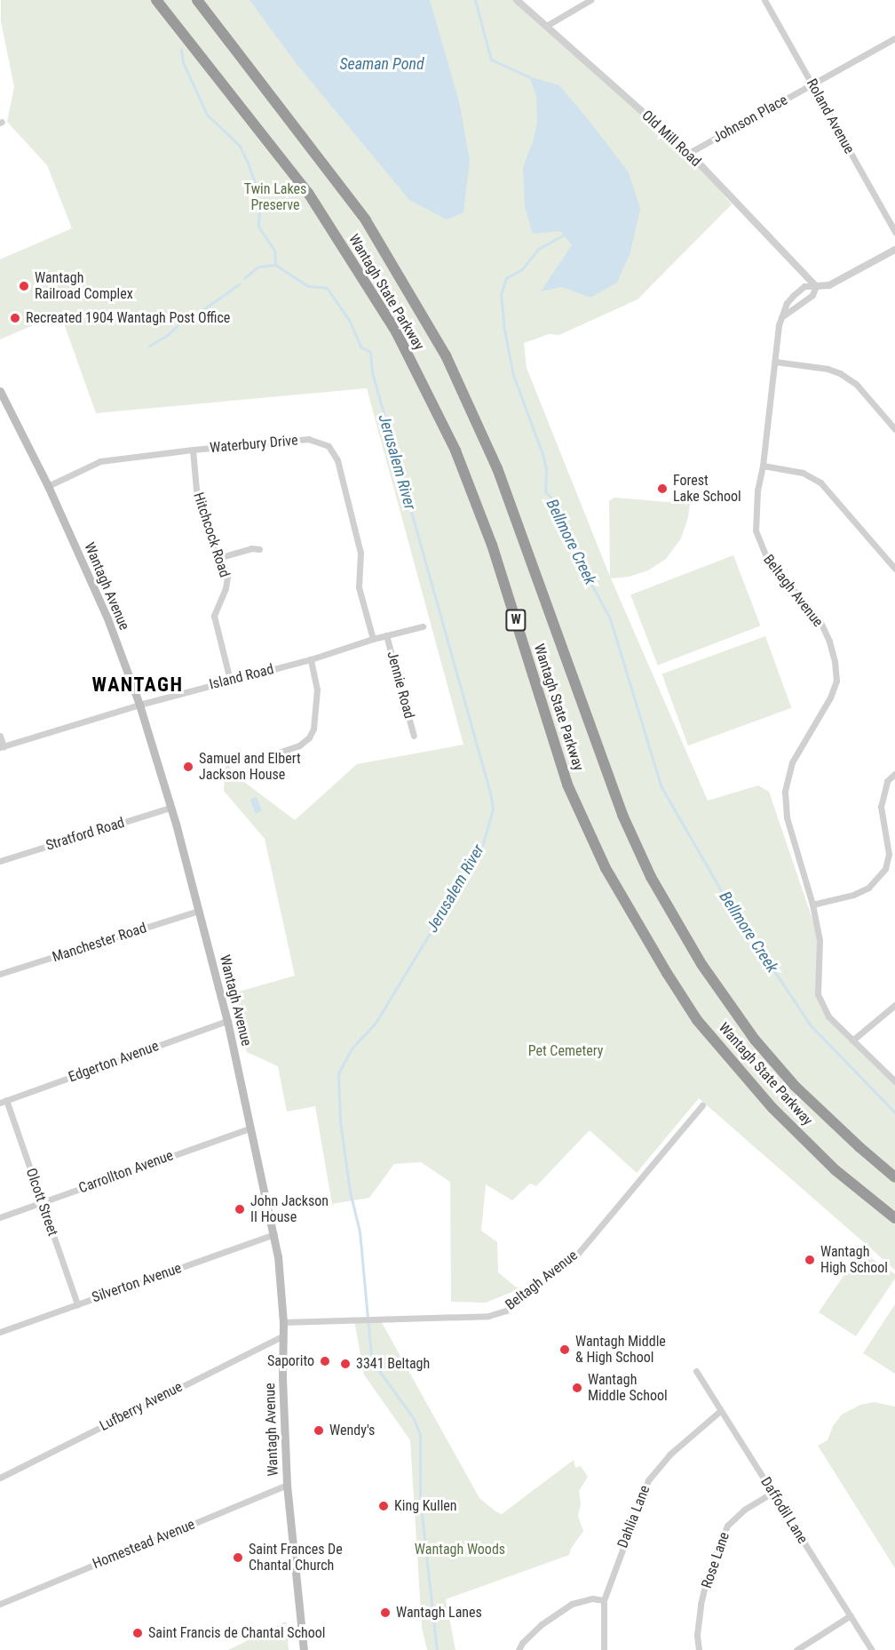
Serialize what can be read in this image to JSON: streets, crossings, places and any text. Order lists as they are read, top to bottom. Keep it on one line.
{"streets":{"highway":["Wantagh State Parkway","W"],"main road":["Wantagh Avenue"],"street":["Roland Avenue","Johnson Place","Old Mill Road","Waterbury Drive","Hitchcock Road","Beltagh Avenue","Island Road","Jennie Road","Stratford Road","Manchester Road","Edgerton Avenue","Carrollton Avenue","Olcott Street","Silverton Avenue","Lufberry Avenue","Daffodil Lane","Dahlia Lane","Homestead Avenue","Rose Lane"]},"crossings":[["Roland Avenue","Johnson Place"],["Johnson Place","Old Mill Road"],["Old Mill Road","Beltagh Avenue"],["Waterbury Drive","Hitchcock Road"],["Waterbury Drive","Wantagh Avenue"],["Waterbury Drive","Island Road"],["Hitchcock Road","Island Road"],["Wantagh Avenue","Beltagh Avenue"],["Wantagh Avenue","Island Road"],["Wantagh Avenue","Stratford Road"],["Wantagh Avenue","Manchester Road"],["Wantagh Avenue","Edgerton Avenue"],["Wantagh Avenue","Carrollton Avenue"],["Wantagh Avenue","Silverton Avenue"],["Wantagh Avenue","Lufberry Avenue"],["Wantagh Avenue","Homestead Avenue"],["Island Road","Jennie Road"],["Edgerton Avenue","Olcott Street"],["Carrollton Avenue","Olcott Street"],["Olcott Street","Silverton Avenue"],["Daffodil Lane","Dahlia Lane"],["Daffodil Lane","Rose Lane"]],"districts":["WANTAGH"],"water":["Seaman Pond","Jerusalem River","Bellmore Creek"],"parks":["Twin Lakes Preserve","Pet Cemetery","Wantagh Woods"],"places":["Wantagh Railroad Complex","Recreated 1904 Wantagh Post Office","Forest Lake School","Samuel and Elbert Jackson House","John Jackson II House","Wantagh High School","Wantagh Middle & High School","Saporito","3341 Beltagh","Wantagh Middle School","Wendy's","King Kullen","Saint Frances De Chantal Church","Wantagh Lanes","Saint Francis de Chantal School"]}
